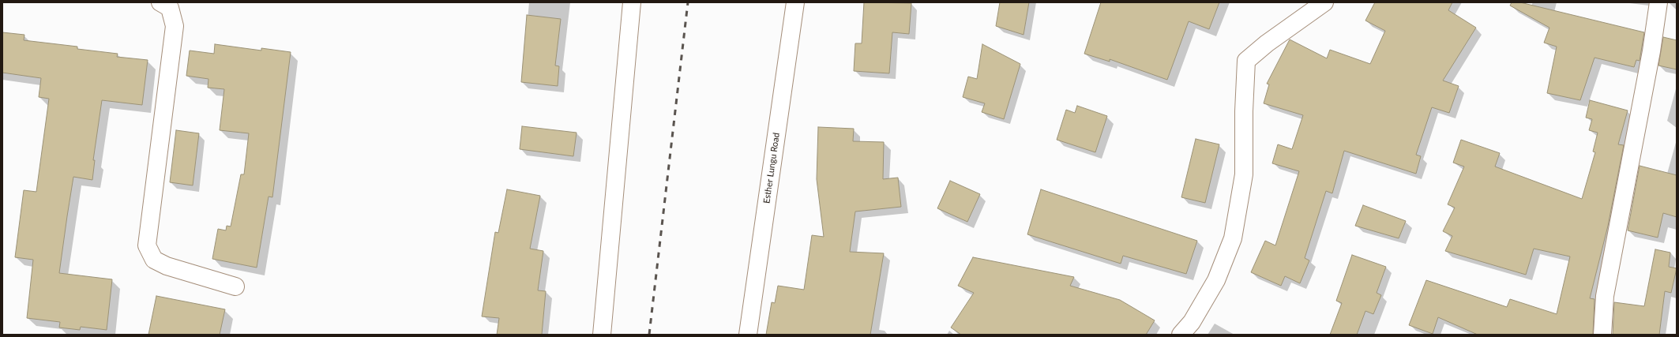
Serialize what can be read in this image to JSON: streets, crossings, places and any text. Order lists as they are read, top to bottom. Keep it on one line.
{"streets":{"street":["Esther Lungu Road"]}}
